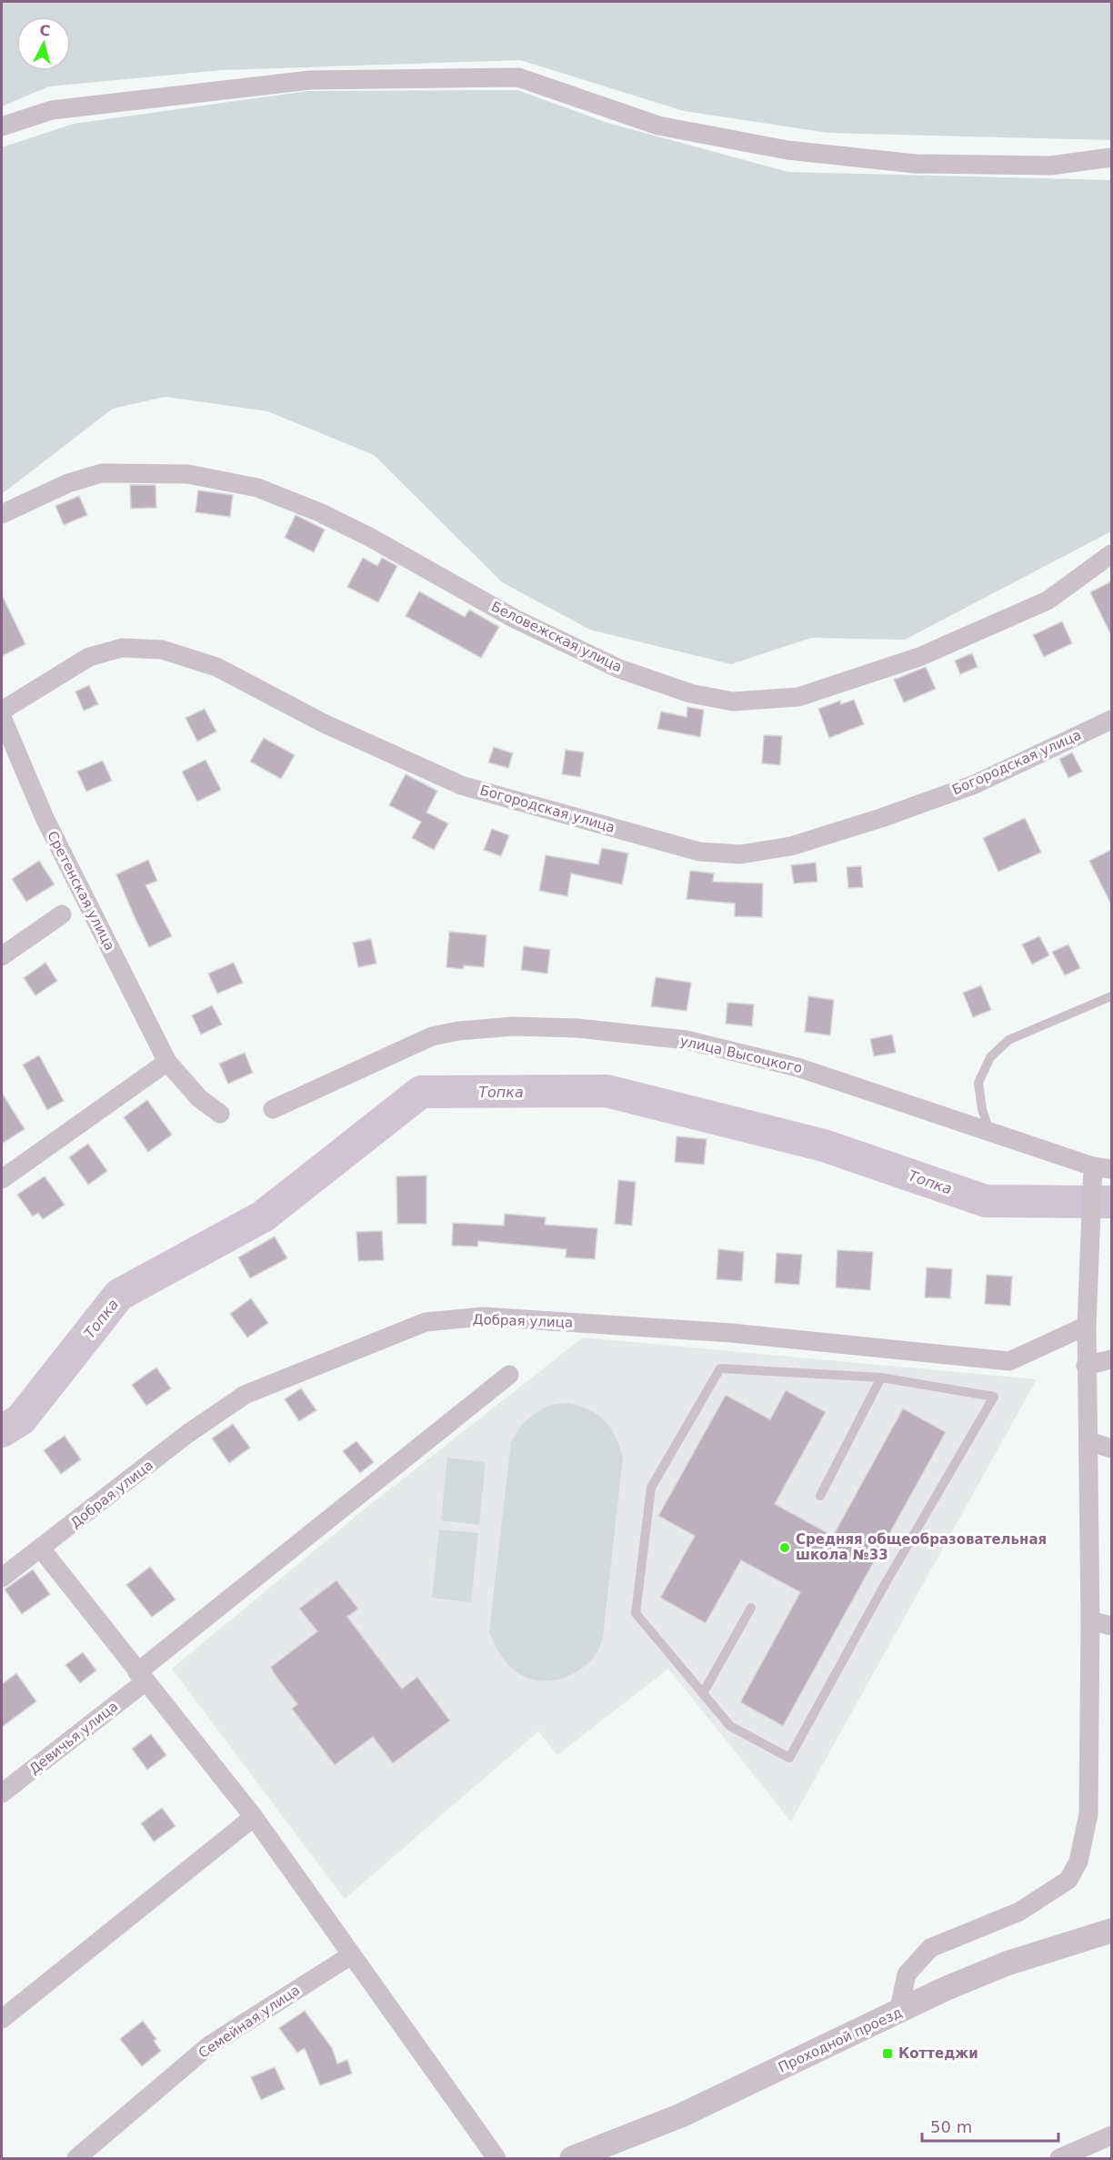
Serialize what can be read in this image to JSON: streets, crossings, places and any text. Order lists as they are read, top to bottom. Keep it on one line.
{"streets":{"street":["Беловежская улица","Богородская улица","Сретенская улица","улица Высоцкого","Добрая улица","Девичья улица","Семейная улица","Проходной проезд"]},"water":["Топка"],"places":{"other":["Средняя общеобразовательная школа №33"],"transit":["Коттеджи"]},"scale_bar":"50 m","north":"top"}
